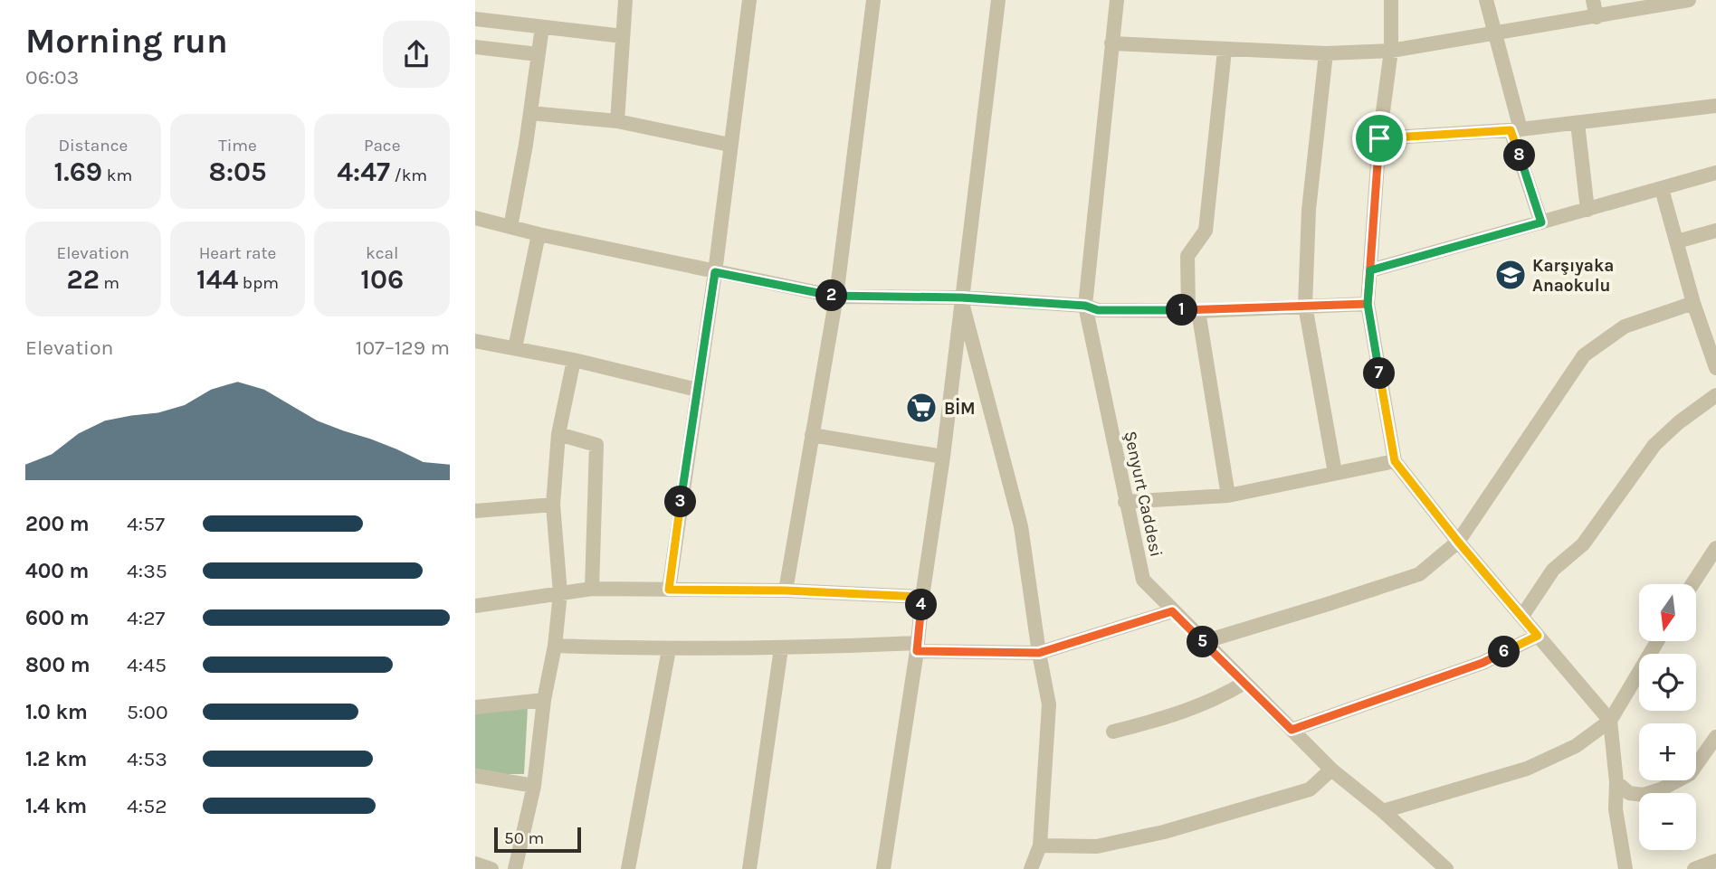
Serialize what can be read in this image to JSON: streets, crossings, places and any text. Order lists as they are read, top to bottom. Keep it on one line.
{"streets":{"street":["Şenyurt Caddesi"]},"places":{"school or university":["Karşıyaka Anaokulu"],"supermarket":["BİM"]},"scale_bar":"50 m","north":"bottom","page":{"heading":["Morning run","06:03"],"stats":[["Distance","1.69 km"],["Time","8:05"],["Pace","4:47 /km"],["Elevation","22 m"],["Heart rate","144 bpm"],["kcal","106"]],"pins":["8","2","1","7","3","4","5","6"],"chart":["Elevation","107–129 m"],"list":[{"name":"200 m","note":"4:57"},{"name":"400 m","note":"4:35"},{"name":"600 m","note":"4:27"},{"name":"800 m","note":"4:45"},{"name":"1.0 km","note":"5:00"},{"name":"1.2 km","note":"4:53"},{"name":"1.4 km","note":"4:52"}],"map_buttons":["+","−"],"scale":"50 m"}}
